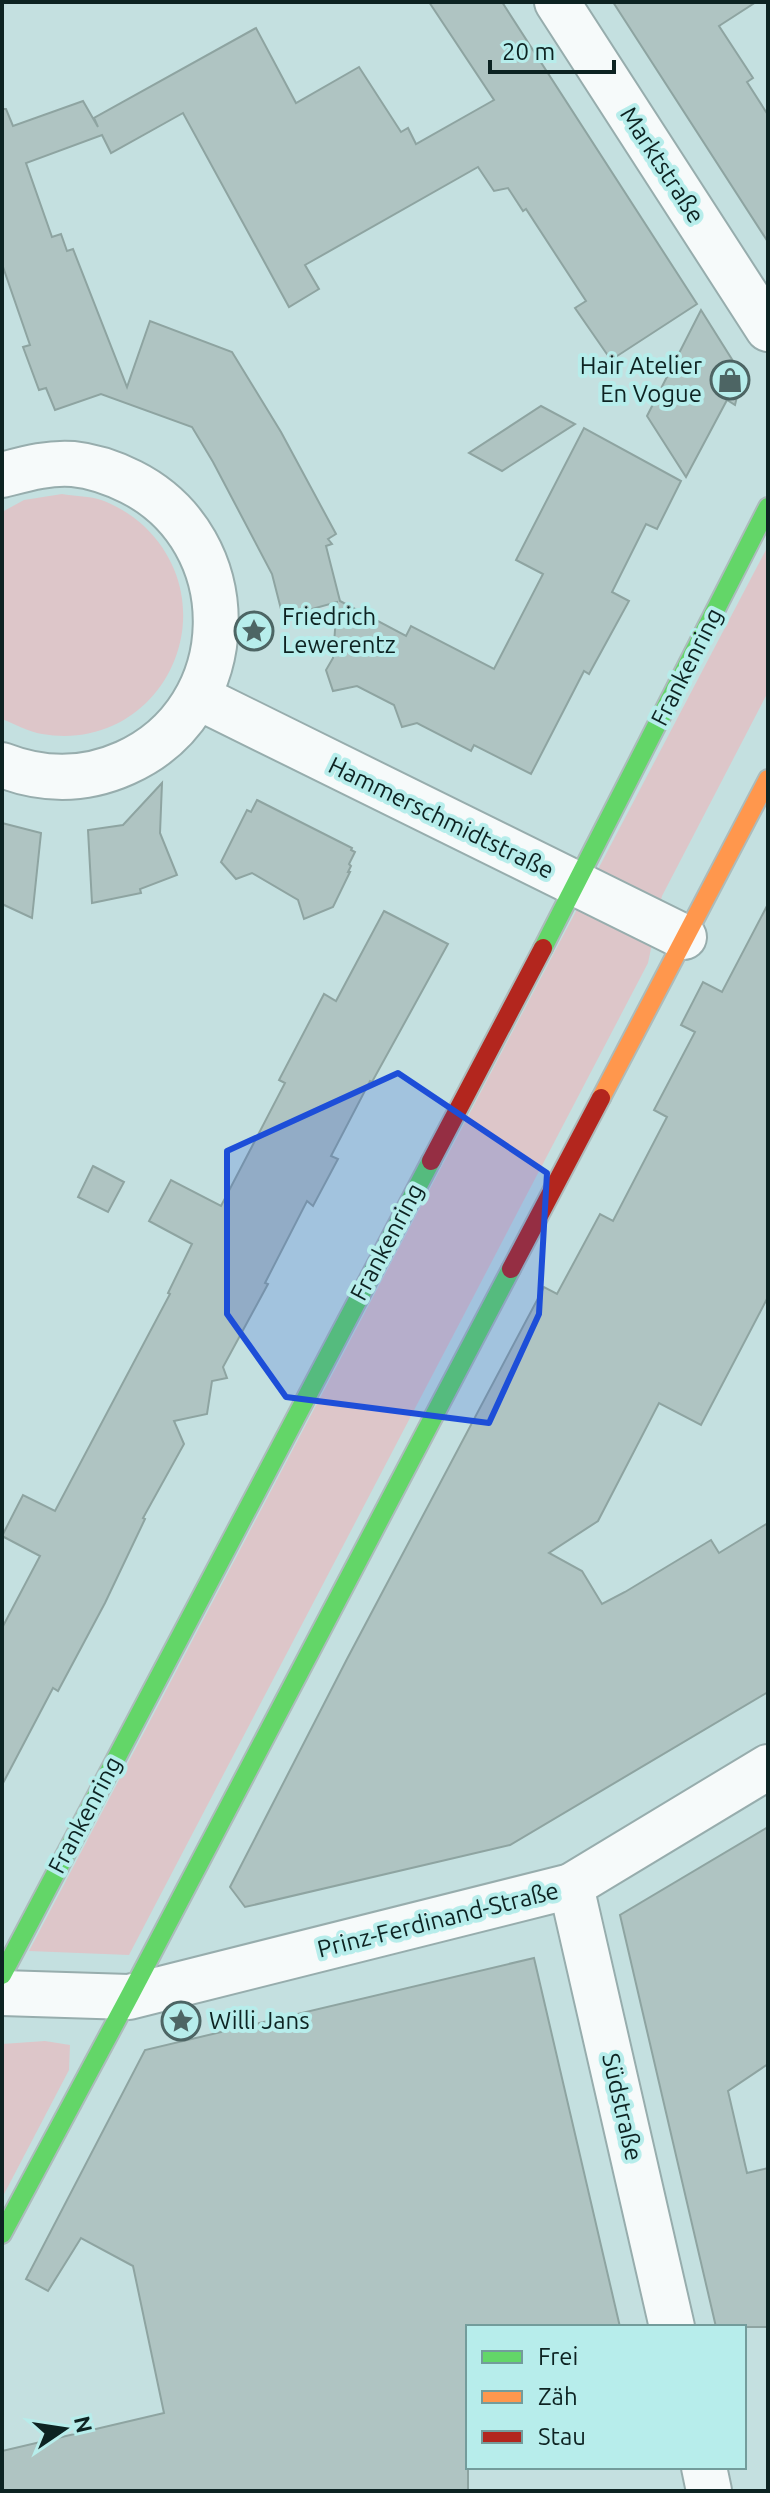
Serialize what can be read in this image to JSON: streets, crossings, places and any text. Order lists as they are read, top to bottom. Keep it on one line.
{"streets":{"main road":["Frankenring"],"street":["Marktstraße","Hammerschmidtstraße","Prinz-Ferdinand-Straße","Südstraße"]},"crossings":[["Frankenring","Hammerschmidtstraße"],["Prinz-Ferdinand-Straße","Südstraße"]],"places":{"shop":["Hair Atelier En Vogue"],"place":["Friedrich Lewerentz","Willi Jans"]},"legend":["Frei","Zäh","Stau"],"scale_bar":"20 m","north":"right"}
